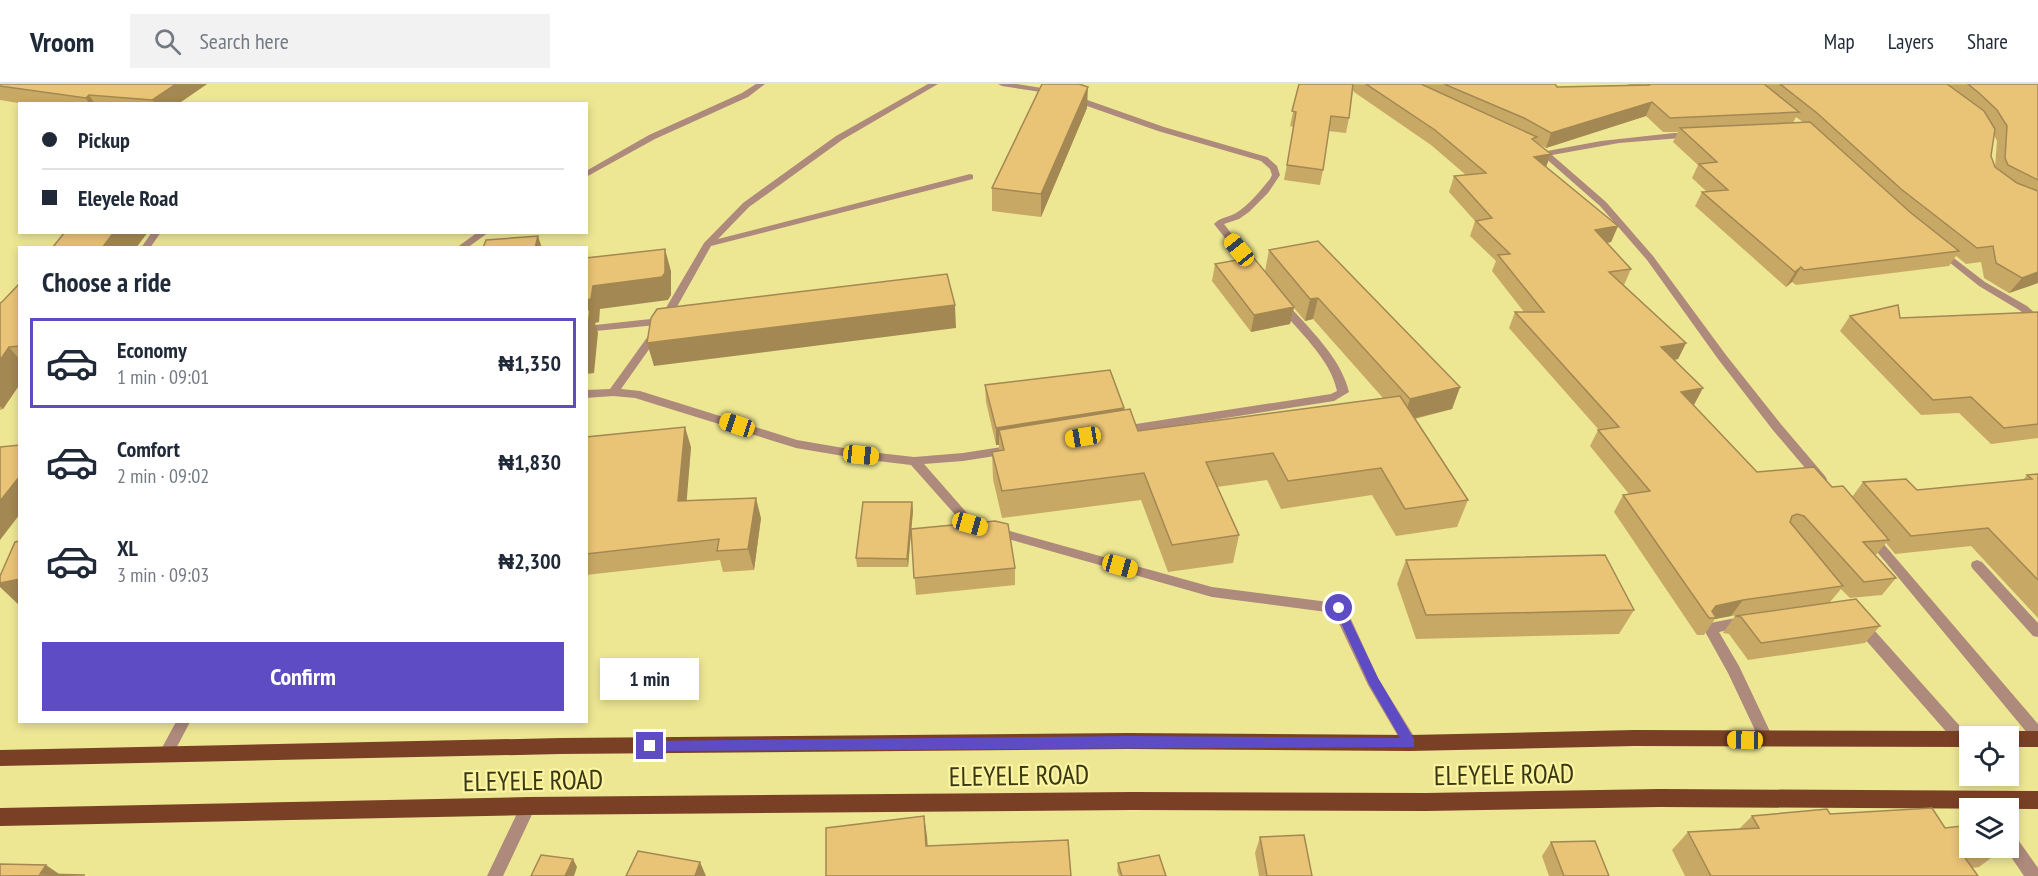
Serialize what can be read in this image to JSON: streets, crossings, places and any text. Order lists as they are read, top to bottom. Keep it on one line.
{"streets":{"main road":["ELEYELE ROAD"]},"page":{"header":"Vroom","search":"Search here","nav":["Map","Layers","Share"],"banner":["Pickup","Eleyele Road"],"heading":"Choose a ride","list":[{"name":"Economy","note":"1 min · 09:01","value":"₦1,350"},{"name":"Comfort","note":"2 min · 09:02","value":"₦1,830"},{"name":"XL","note":"3 min · 09:03","value":"₦2,300"}],"buttons":"Confirm","bubble":"1 min"}}
